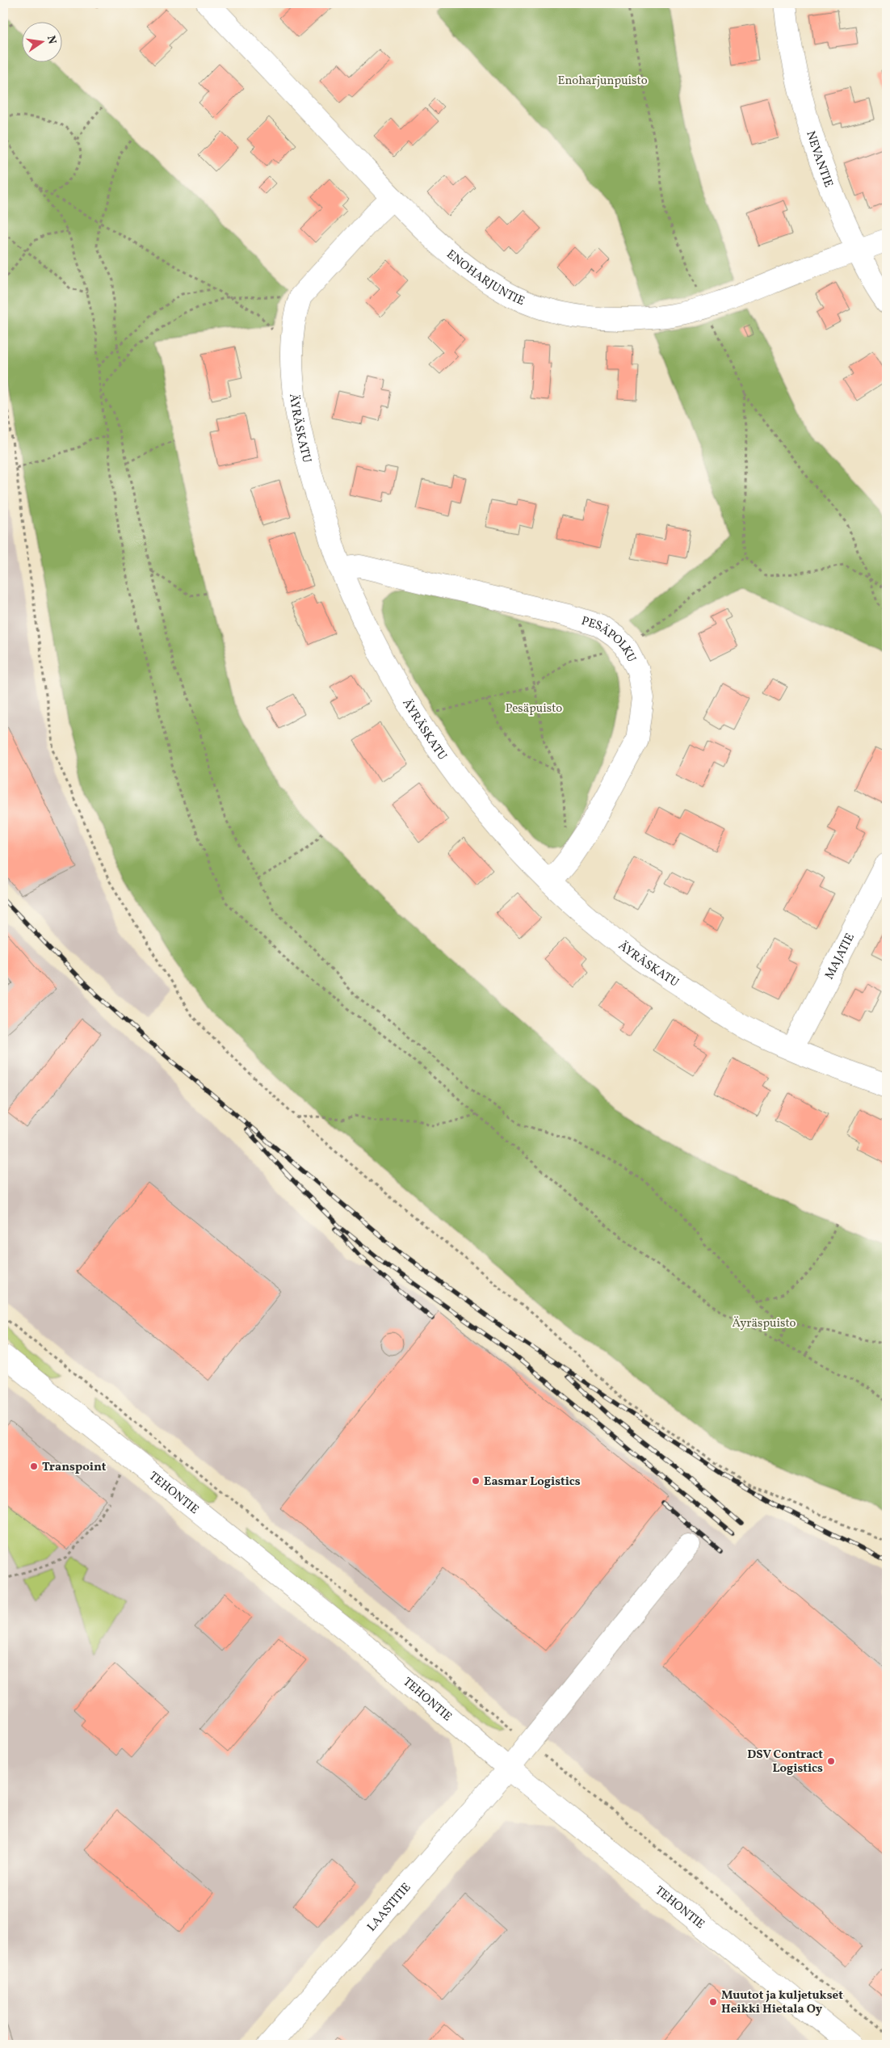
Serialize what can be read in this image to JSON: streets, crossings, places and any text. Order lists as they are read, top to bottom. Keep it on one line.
{"streets":{"street":["NEVANTIE","ENOHARJUNTIE","ÄYRÄSKATU","PESÄPOLKU","MAJATIE","TEHONTIE","LAASTITIE"]},"crossings":[["NEVANTIE","ENOHARJUNTIE"],["ENOHARJUNTIE","ÄYRÄSKATU"],["ÄYRÄSKATU","PESÄPOLKU"],["ÄYRÄSKATU","MAJATIE"],["TEHONTIE","LAASTITIE"]],"parks":["Enoharjunpuisto","Pesäpuisto","Äyräspuisto"],"places":["Transpoint","Easmar Logistics","DSV Contract Logistics","Muutot ja kuljetukset Heikki Hietala Oy"],"north":"right"}
